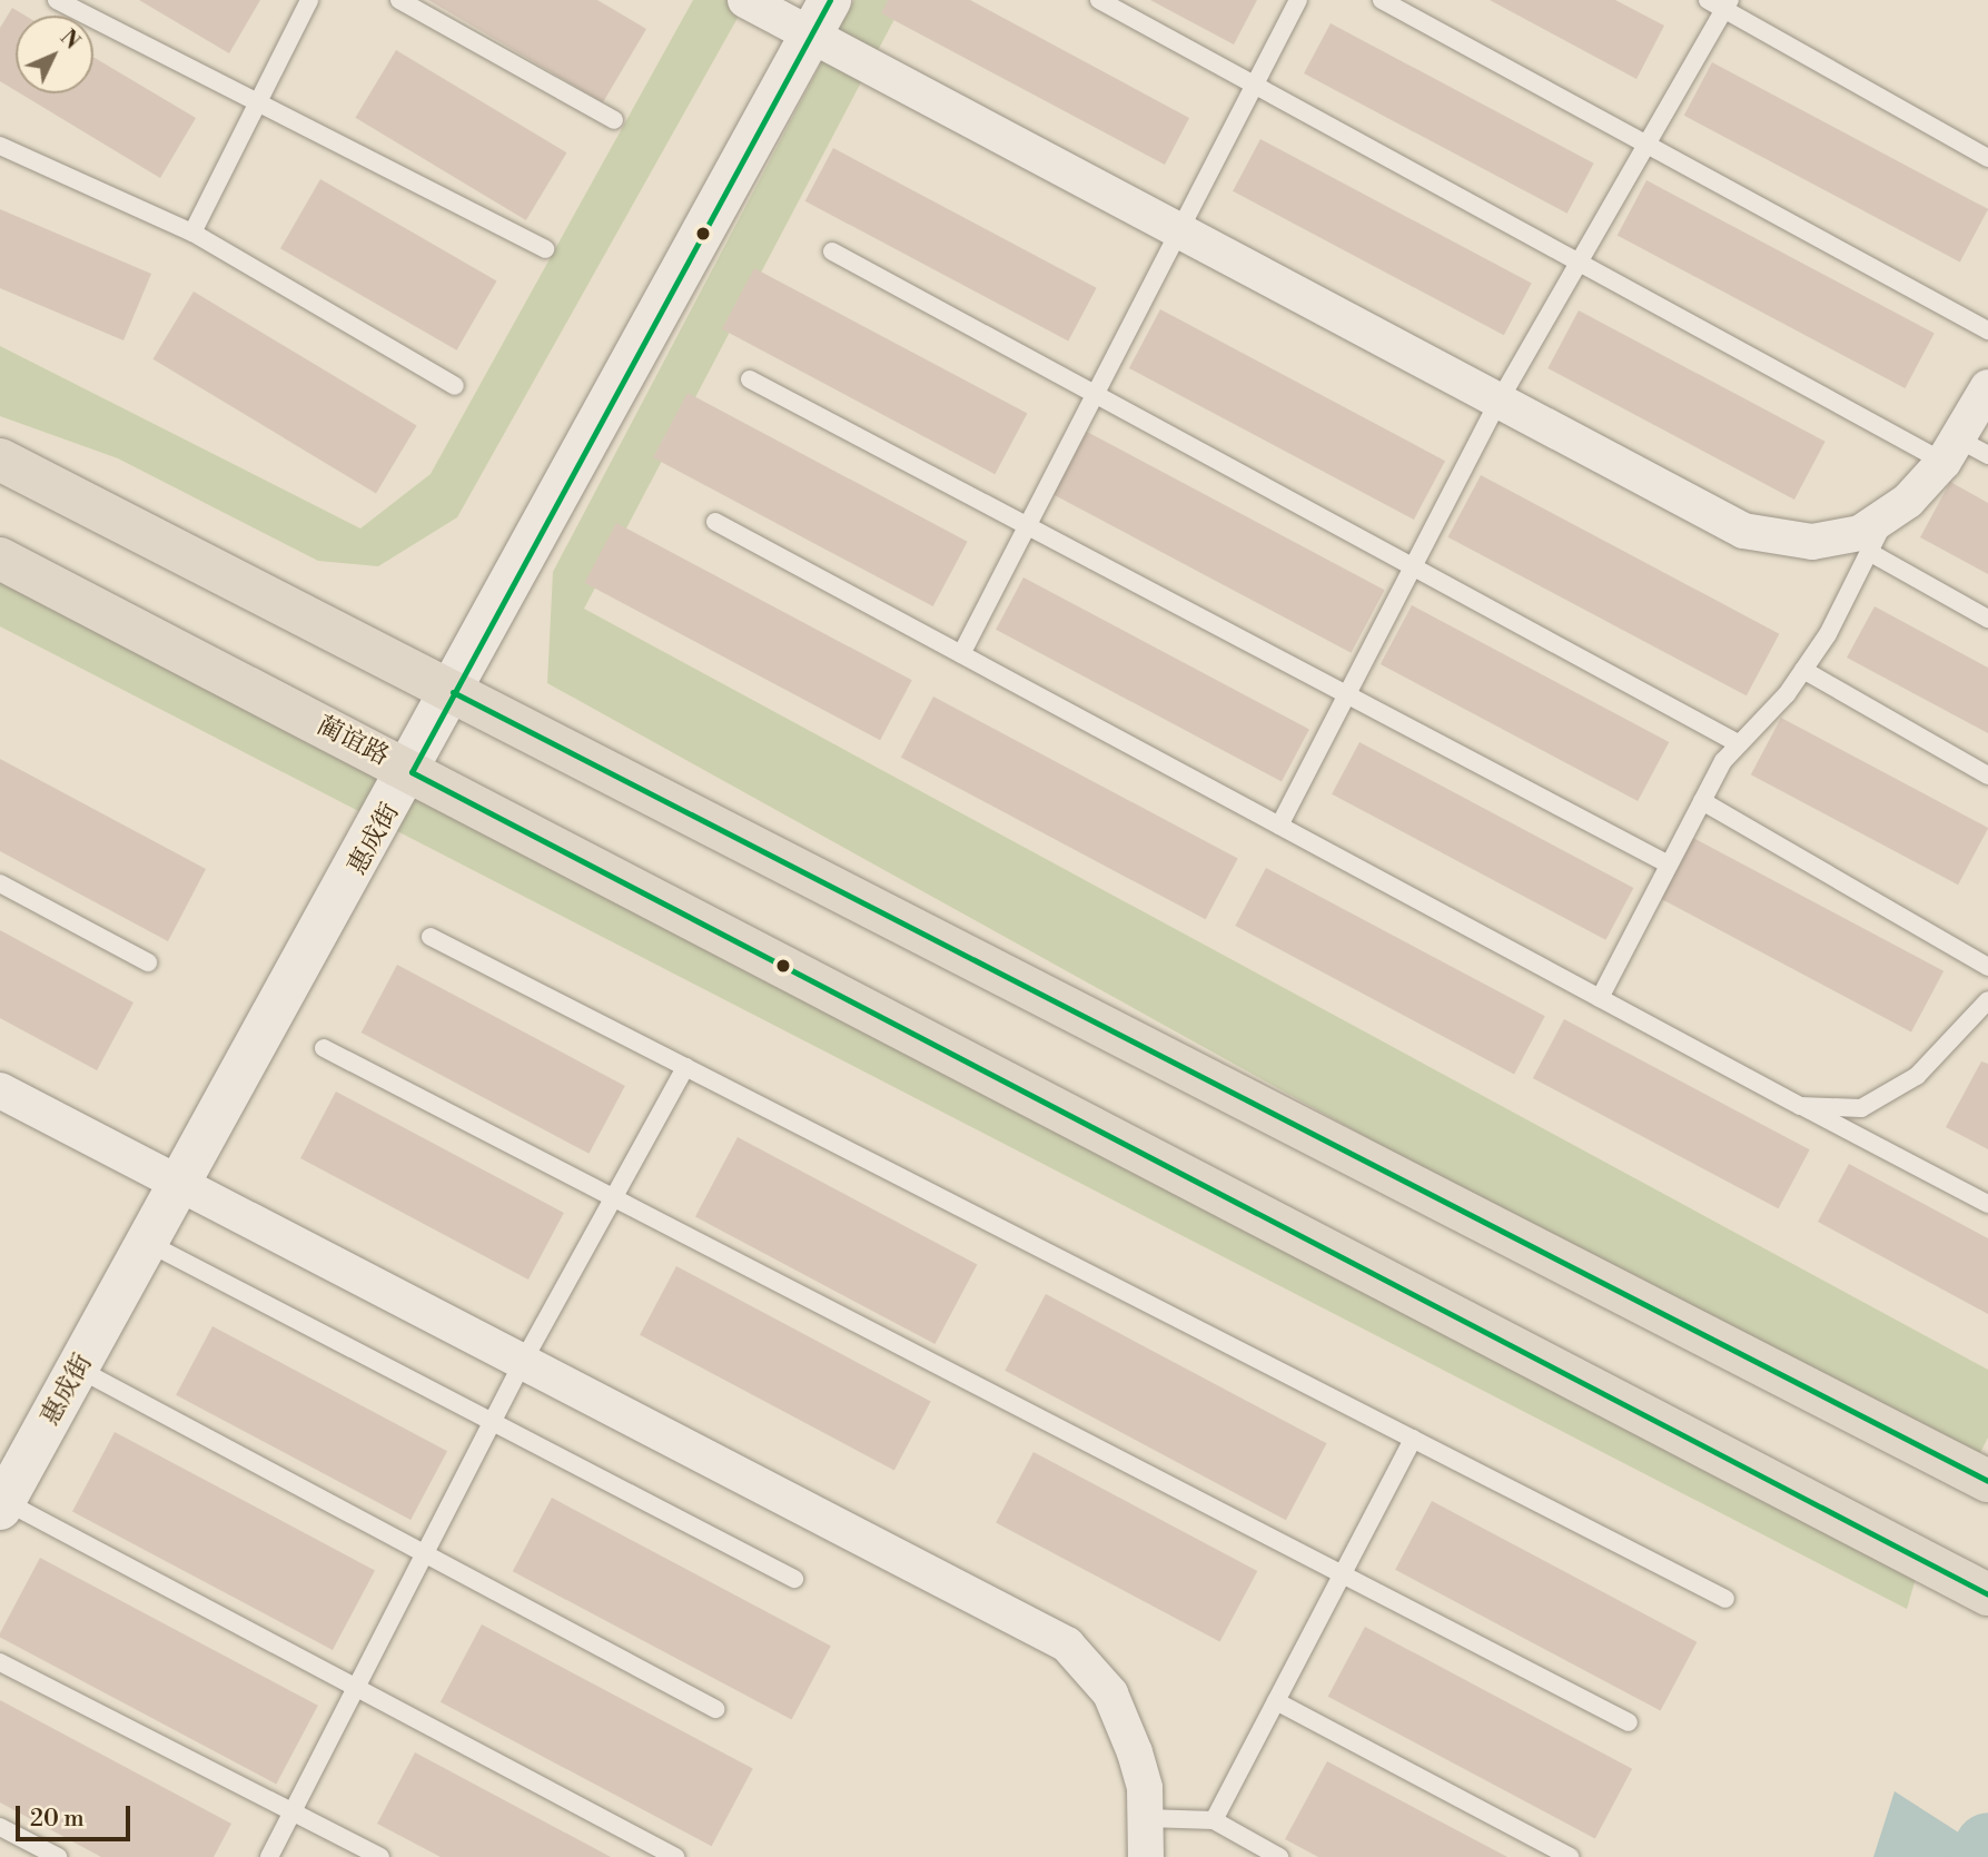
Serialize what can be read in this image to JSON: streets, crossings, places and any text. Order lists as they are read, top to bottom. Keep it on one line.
{"streets":{"main road":["蔺谊路"],"street":["惠成街"]},"crossings":[["蔺谊路","惠成街"]],"scale_bar":"20 m","north":"top right"}
